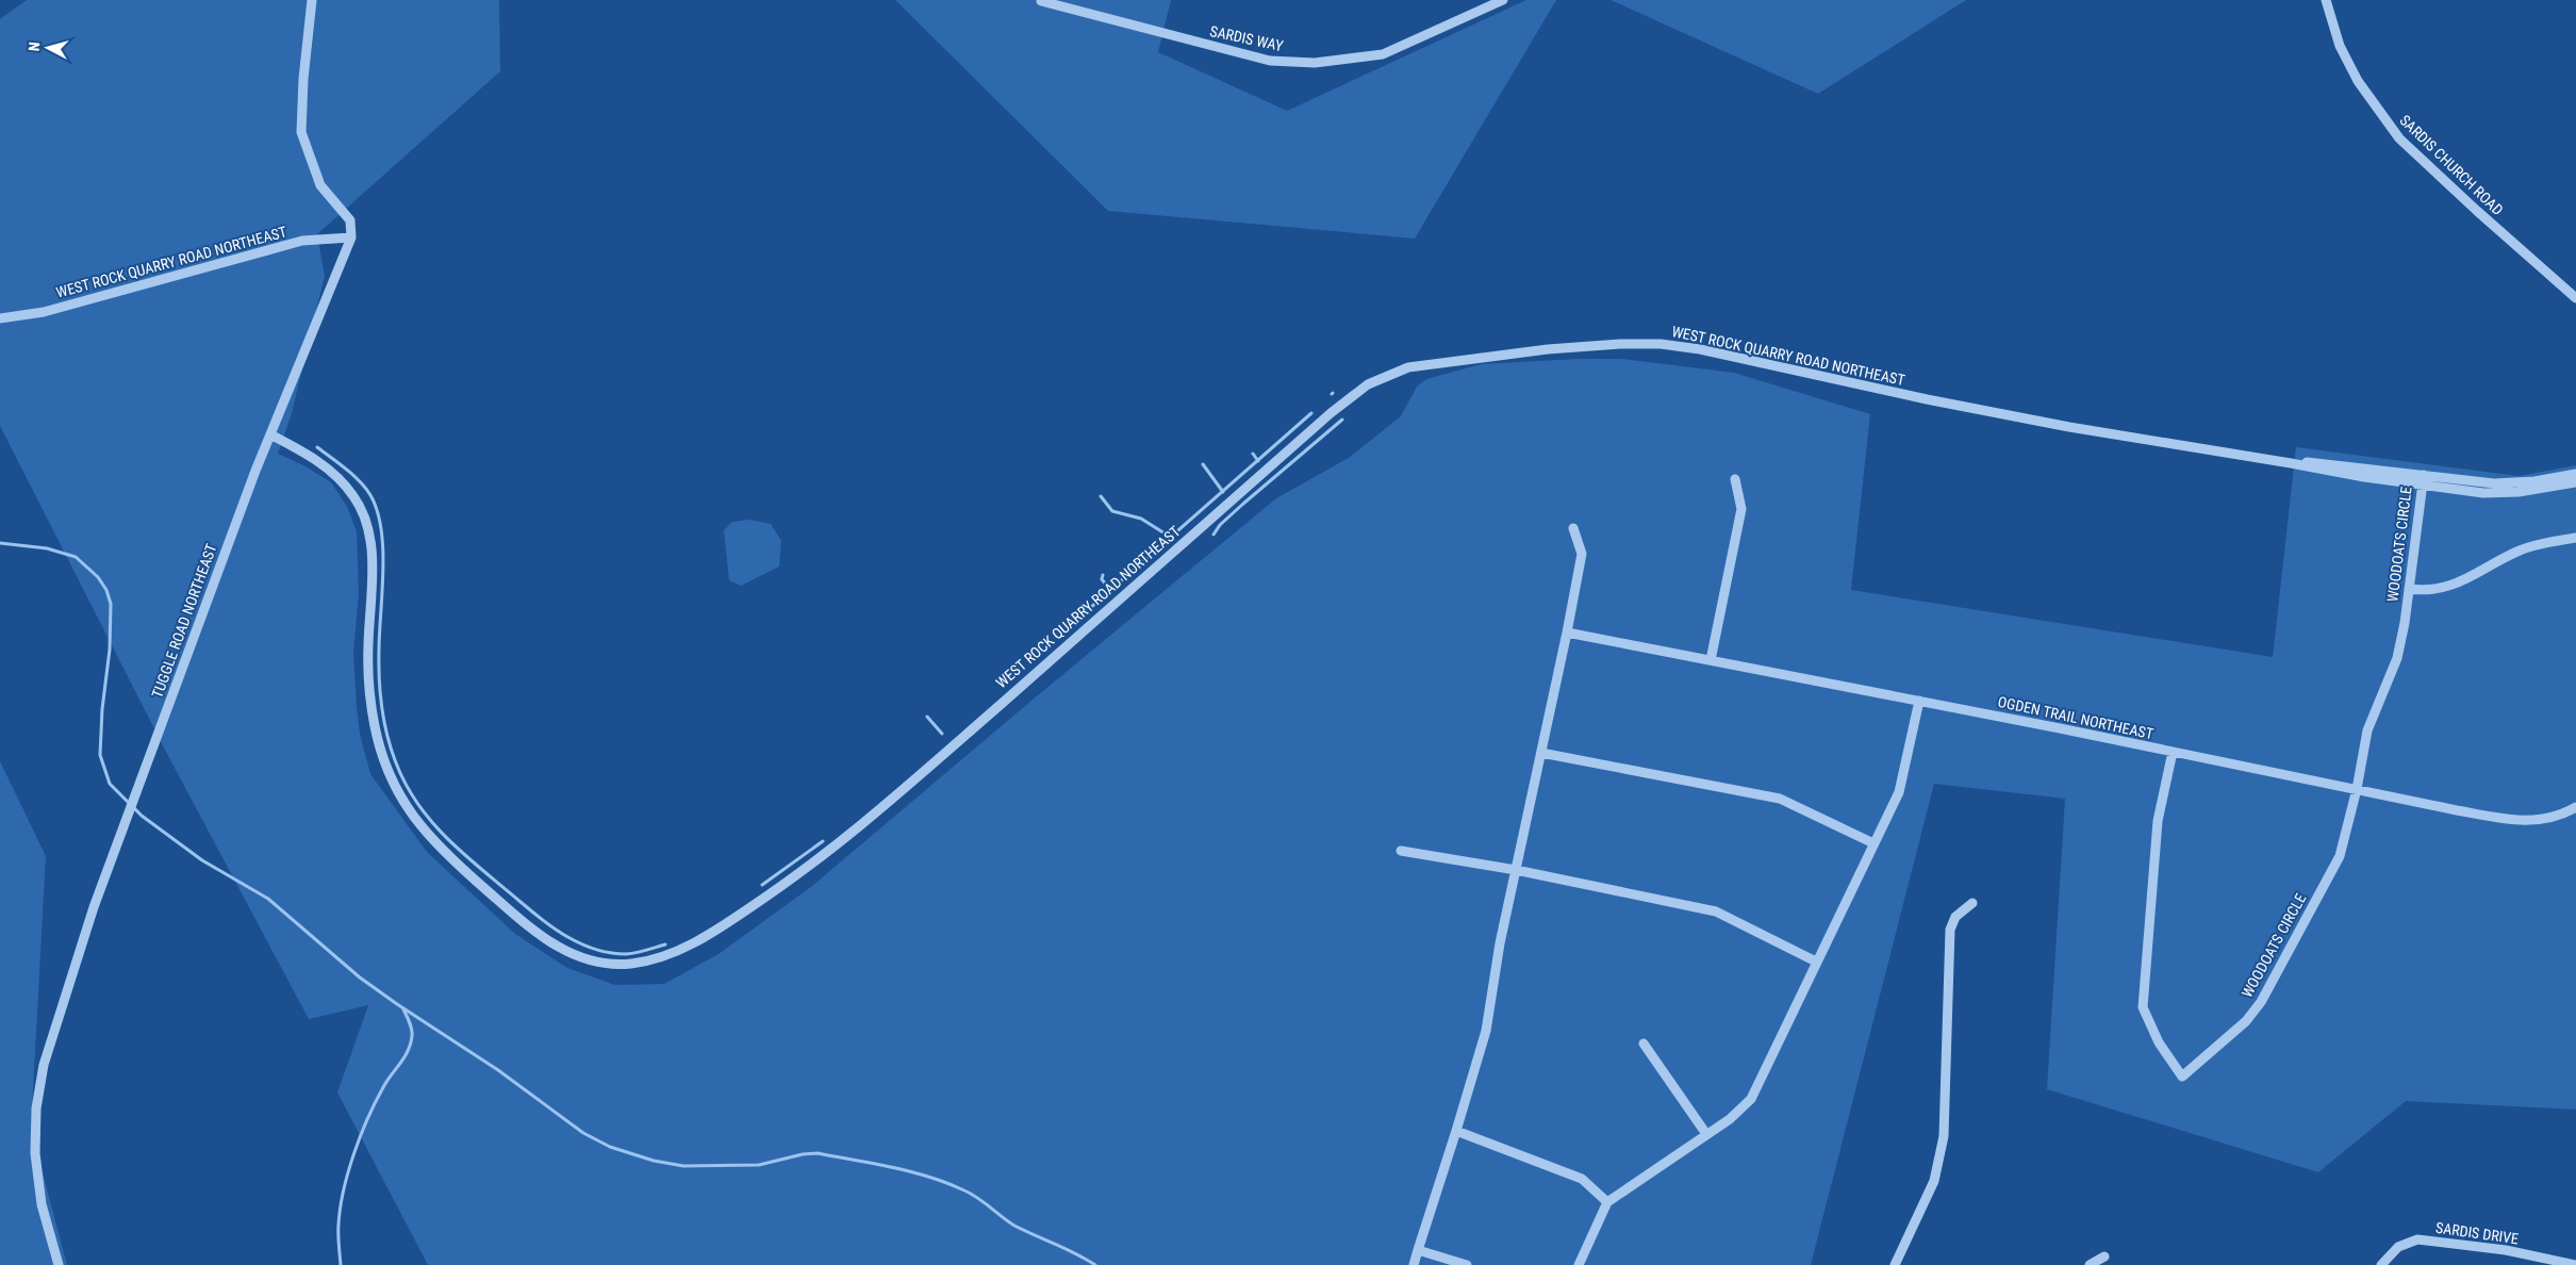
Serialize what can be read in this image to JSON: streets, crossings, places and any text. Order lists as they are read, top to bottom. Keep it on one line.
{"streets":{"street":["SARDIS WAY","SARDIS CHURCH ROAD","WEST ROCK QUARRY ROAD NORTHEAST","WOODOATS CIRCLE","TUGGLE ROAD NORTHEAST","OGDEN TRAIL NORTHEAST","SARDIS DRIVE"]},"crossings":[["WEST ROCK QUARRY ROAD NORTHEAST","WOODOATS CIRCLE"],["WEST ROCK QUARRY ROAD NORTHEAST","TUGGLE ROAD NORTHEAST"],["WOODOATS CIRCLE","OGDEN TRAIL NORTHEAST"]],"north":"left"}
